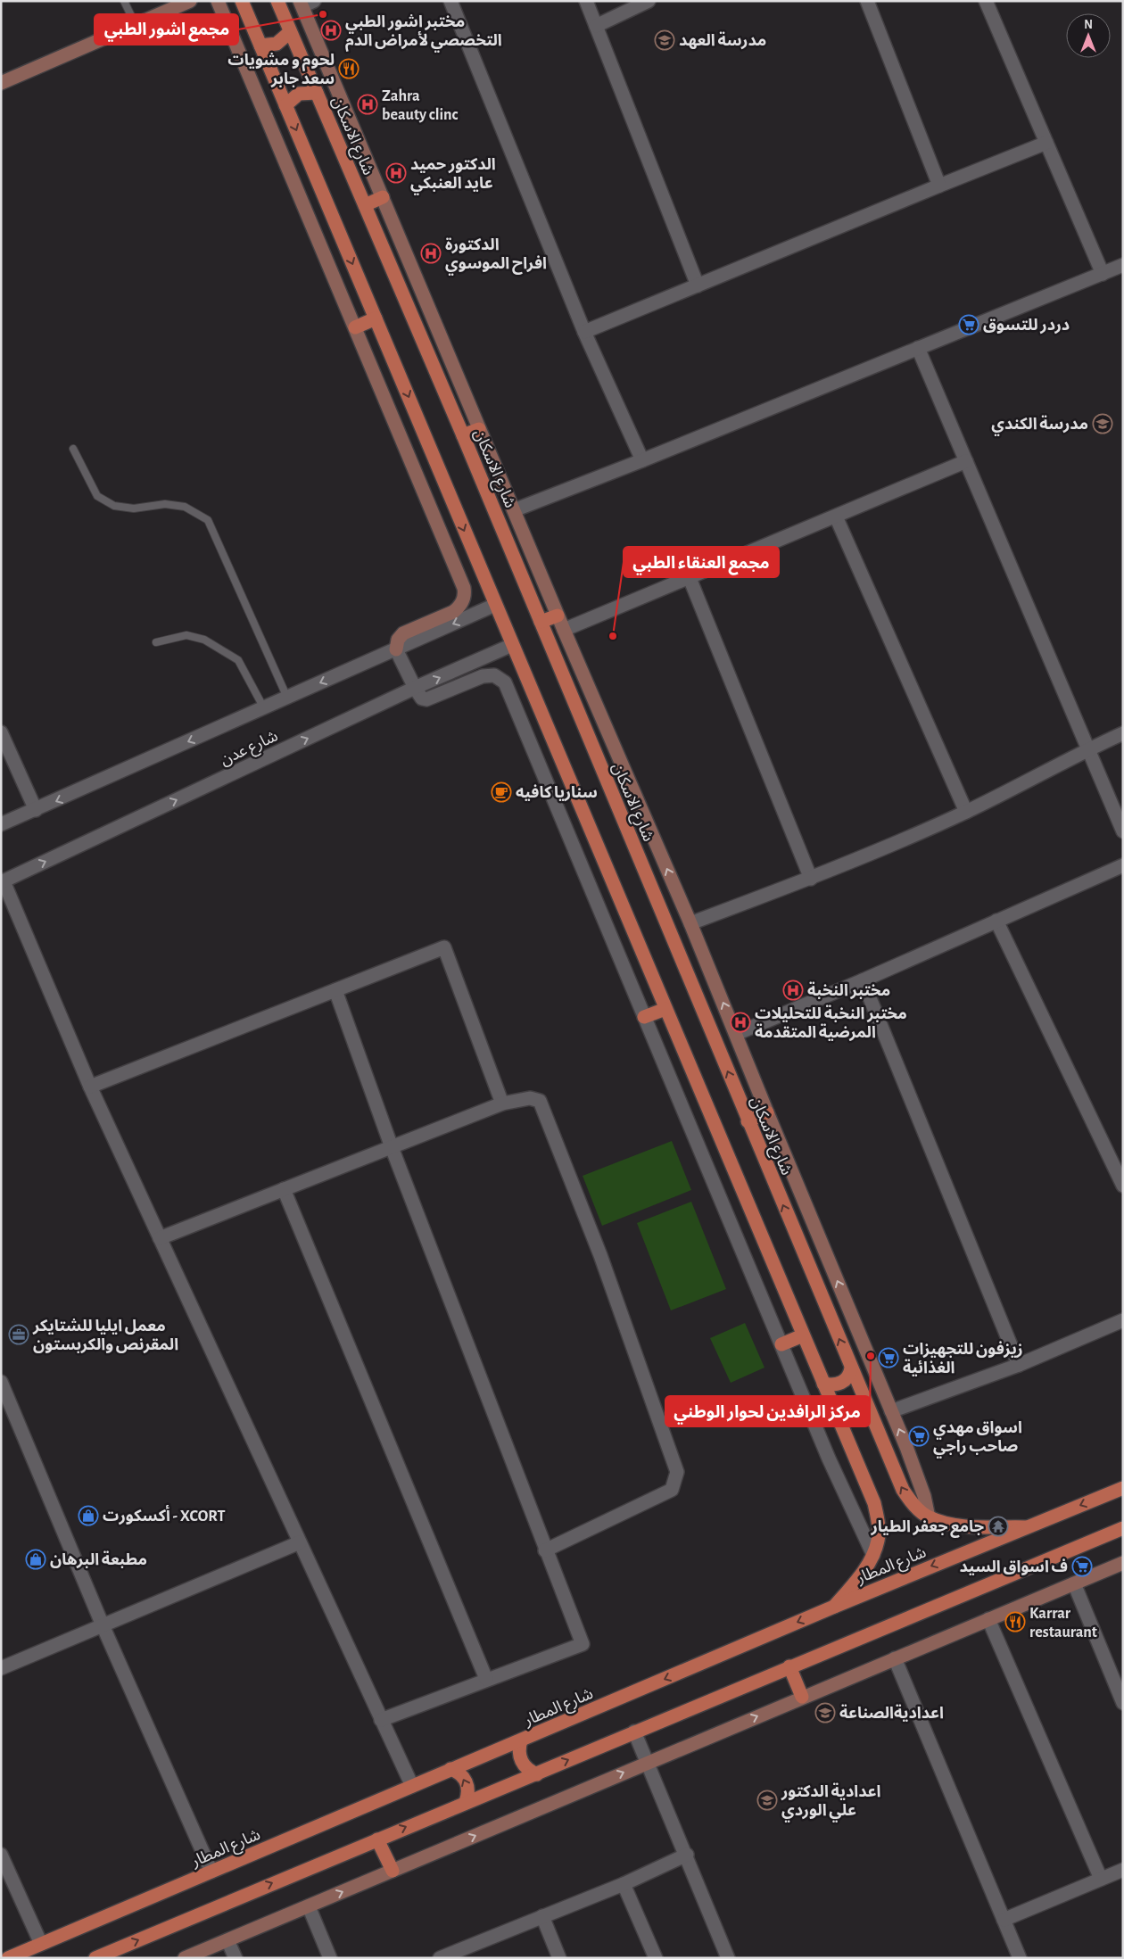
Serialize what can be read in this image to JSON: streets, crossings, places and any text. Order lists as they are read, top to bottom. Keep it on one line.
{"streets":{"main road":["شارع الاسكان","شارع المطار"],"street":["شارع عدن"]},"crossings":[["شارع الاسكان","شارع المطار"]],"places":{"other":["مجمع اشور الطبي","مجمع العنقاء الطبي","مركز الرافدين لحوار الوطني"],"hospital":["مختبر اشور الطبي التخصصي لأمراض الدم","Zahra beauty clinc","الدكتور حميد عايد العنبكي","الدكتورة افراح الموسوي","مختبر النخبة","مختبر النخبة للتحليلات المرضية المتقدمة"],"school or university":["مدرسة العهد","مدرسة الكندي","اعداديةالصناعة","اعدادية الدكتور علي الوردي"],"restaurant":["لحوم و مشويات سعد جابر","Karrar restaurant"],"supermarket":["دردر للتسوق","زيزفون للتجهيزات الغذائية","اسواق مهدي صاحب راجي","ف اسواق السيد"],"cafe":["سناريا كافيه"],"office":["معمل ايليا للشتايكر المقرنص والكربستون"],"shop":["أكسكورت - XCORT","مطبعة البرهان"],"temple":["جامع جعفر الطيار"]},"north":"top"}
